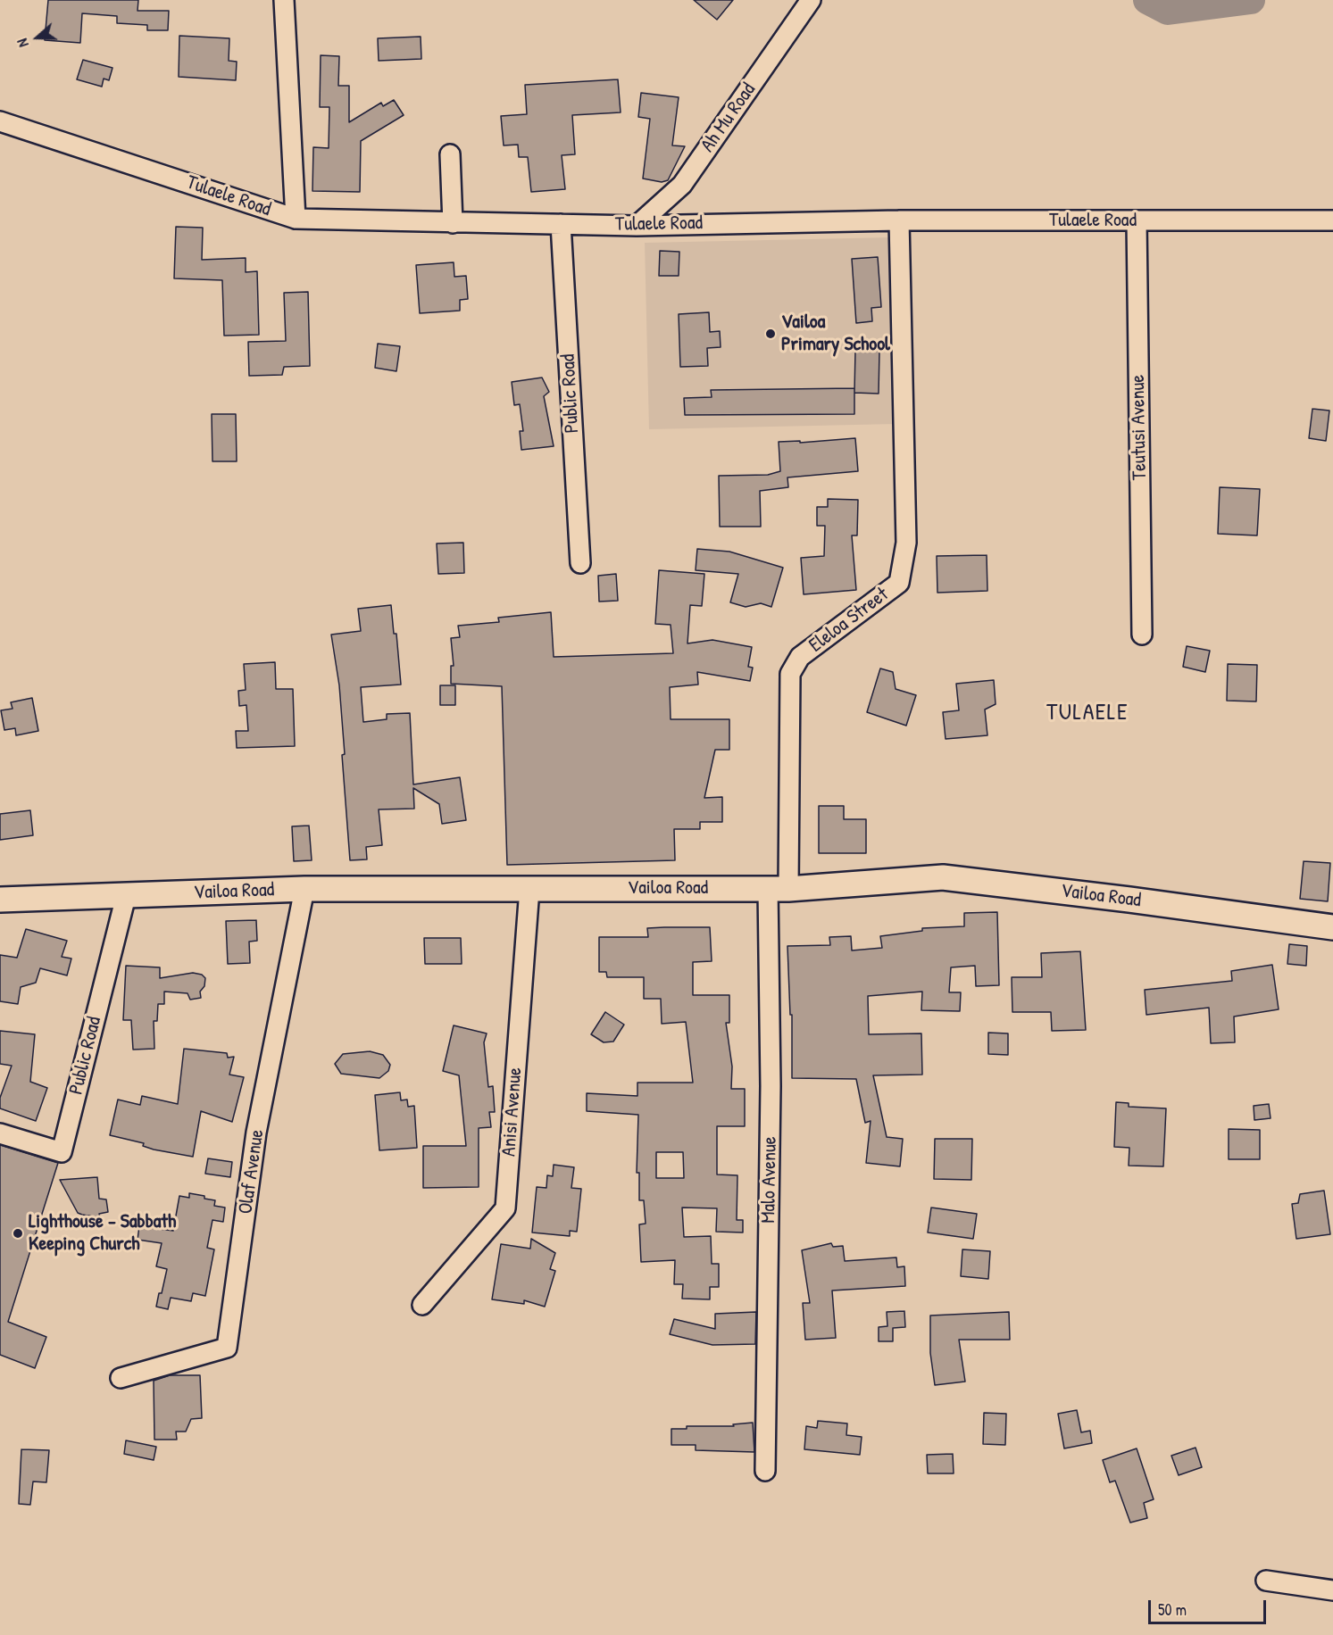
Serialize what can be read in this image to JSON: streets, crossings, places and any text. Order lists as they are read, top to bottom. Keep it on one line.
{"streets":{"main road":["Vailoa Road"],"street":["Ah Mu Road","Tulaele Road","Public Road","Teutusi Avenue","Eleloa Street","Anisi Avenue","Olaf Avenue","Malo Avenue"]},"crossings":[["Ah Mu Road","Tulaele Road"],["Tulaele Road","Public Road"],["Tulaele Road","Teutusi Avenue"],["Tulaele Road","Eleloa Street"],["Public Road","Vailoa Road"],["Eleloa Street","Vailoa Road"],["Eleloa Street","Malo Avenue"],["Vailoa Road","Anisi Avenue"],["Vailoa Road","Olaf Avenue"],["Vailoa Road","Malo Avenue"]],"districts":["TULAELE"],"places":["Vailoa Primary School","Lighthouse - Sabbath Keeping Church"],"scale_bar":"50 m","north":"left"}
